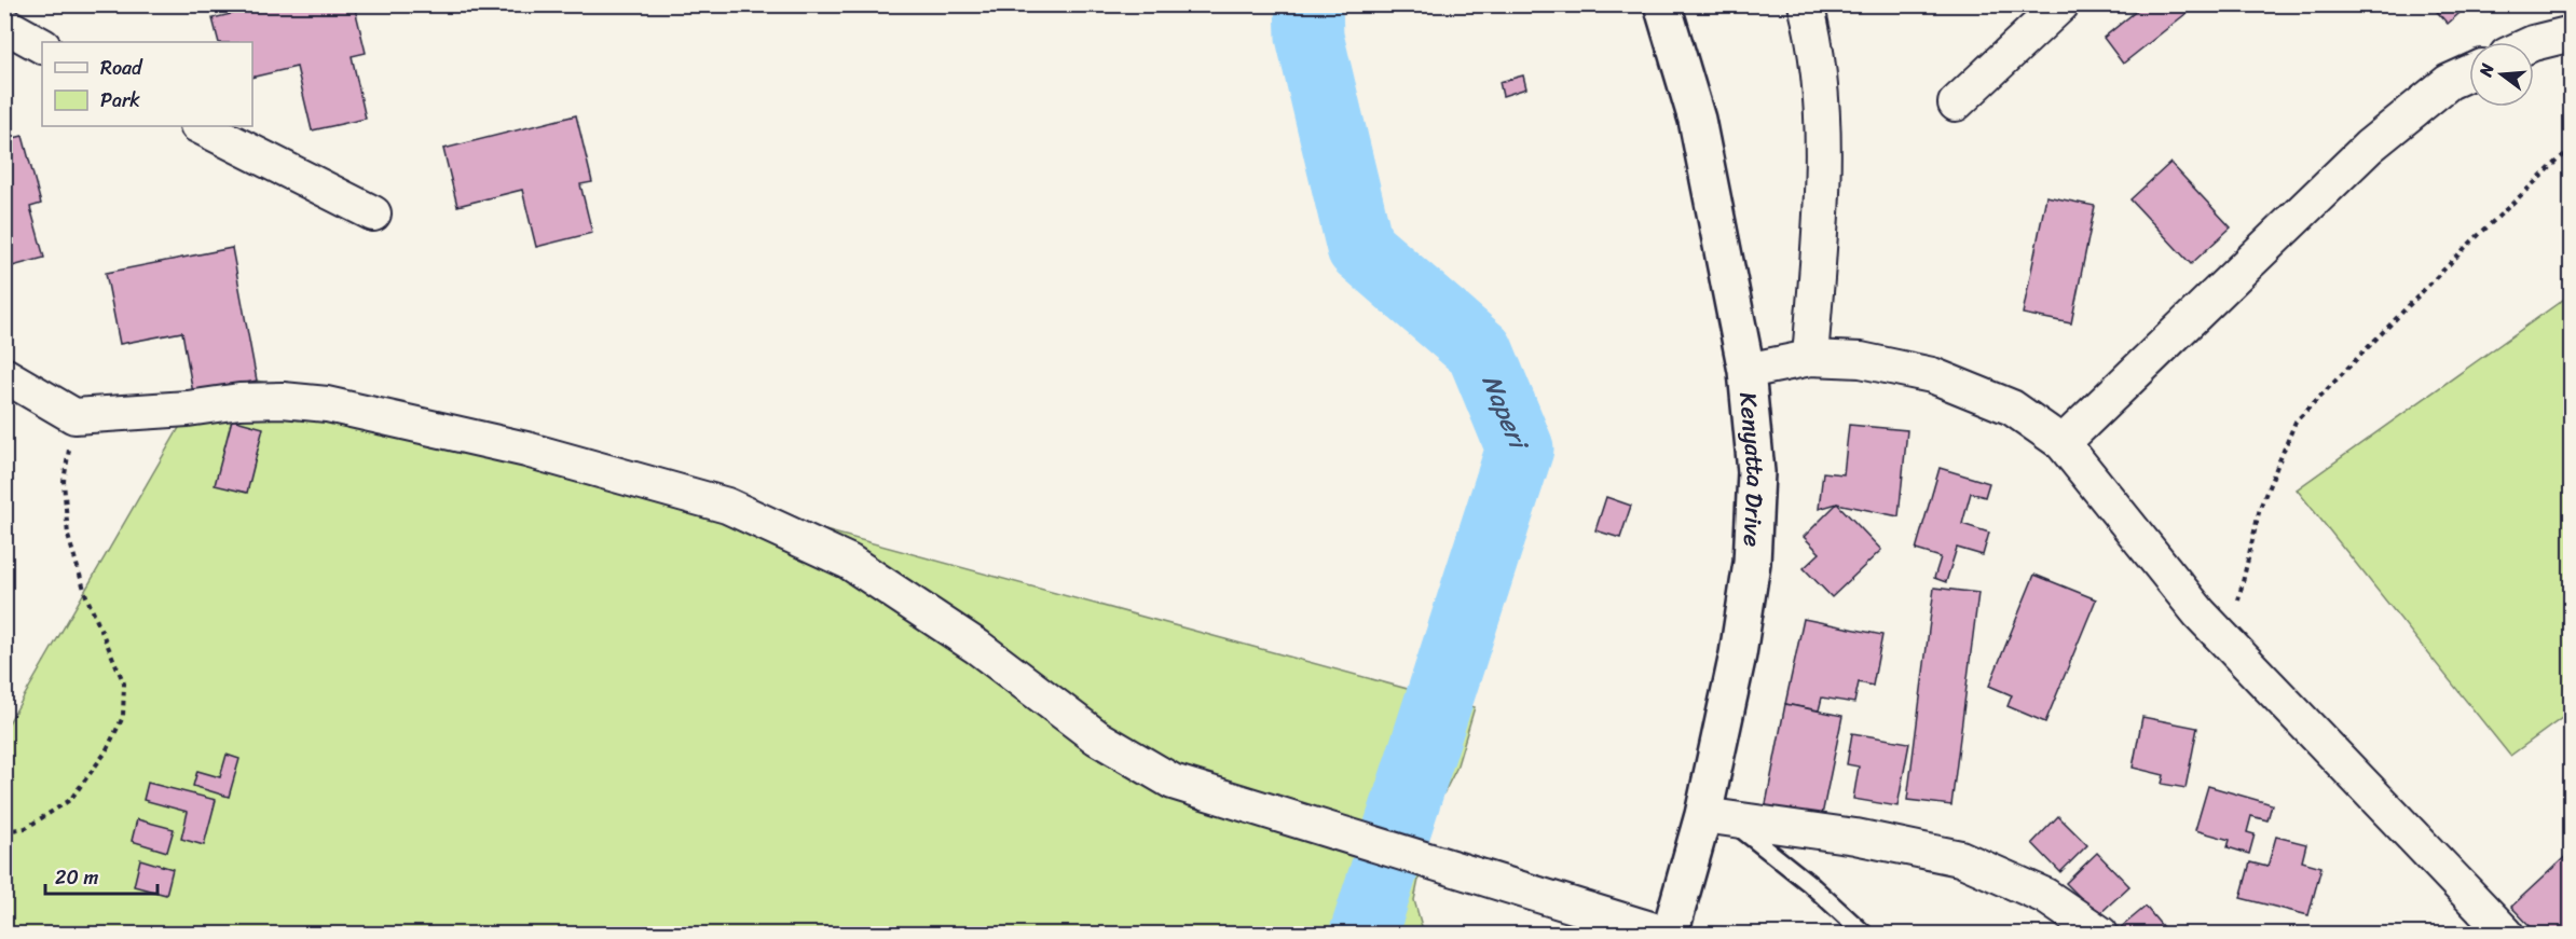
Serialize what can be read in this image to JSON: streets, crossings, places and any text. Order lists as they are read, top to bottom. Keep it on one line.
{"streets":{"main road":["Kenyatta Drive"]},"water":["Naperi"],"legend":["Road","Park"],"scale_bar":"20 m","north":"left"}
